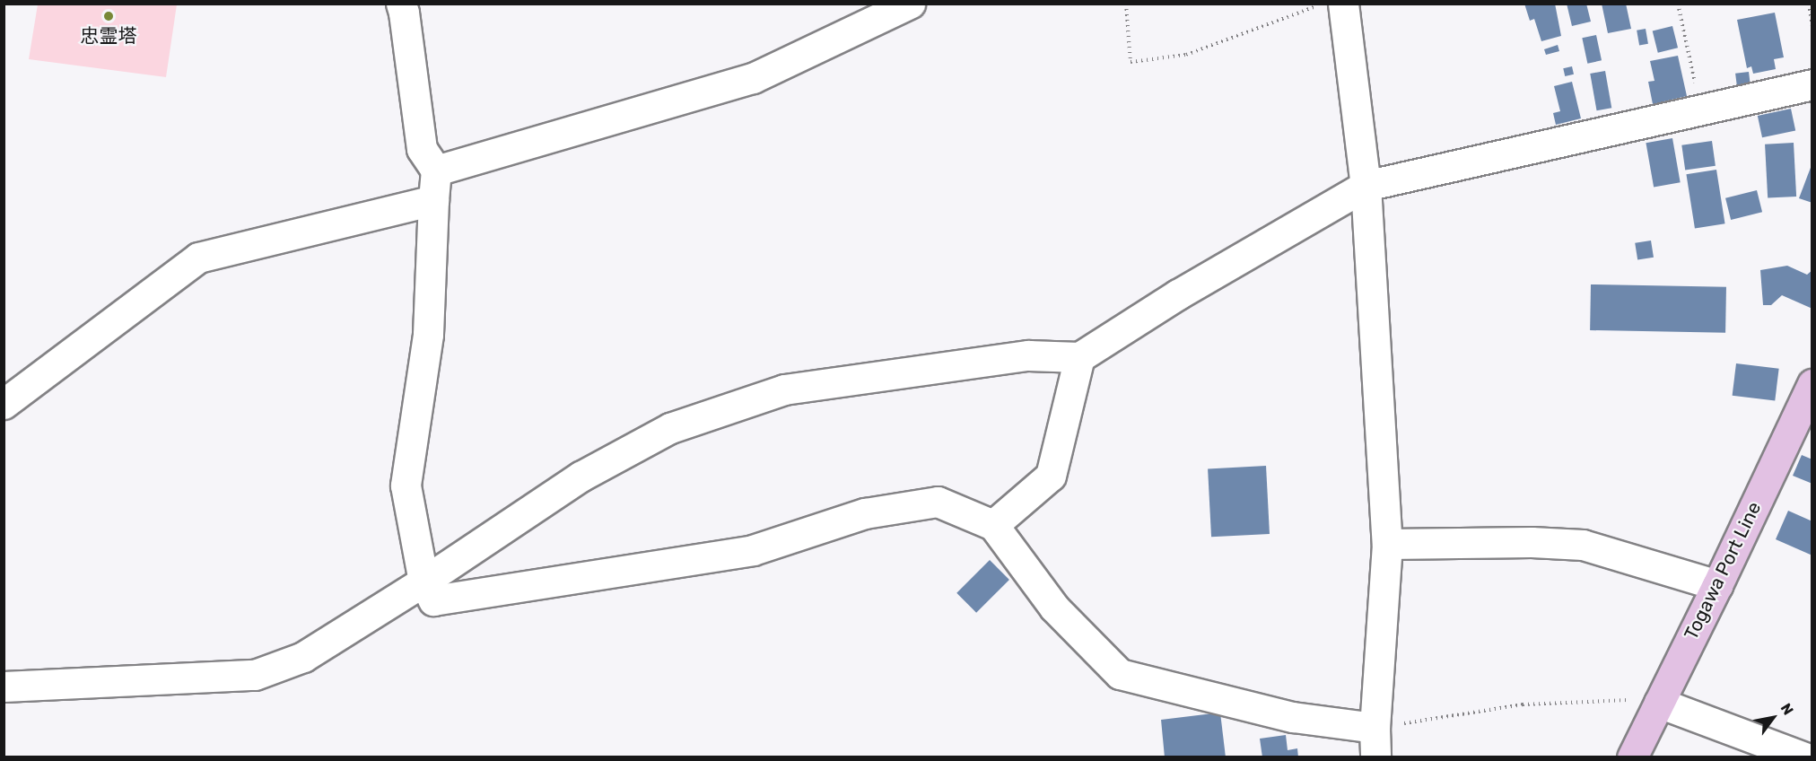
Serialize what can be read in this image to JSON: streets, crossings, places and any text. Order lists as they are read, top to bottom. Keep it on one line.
{"streets":{"main road":["Togawa Port Line"]},"places":["忠霊塔"],"north":"top right"}
